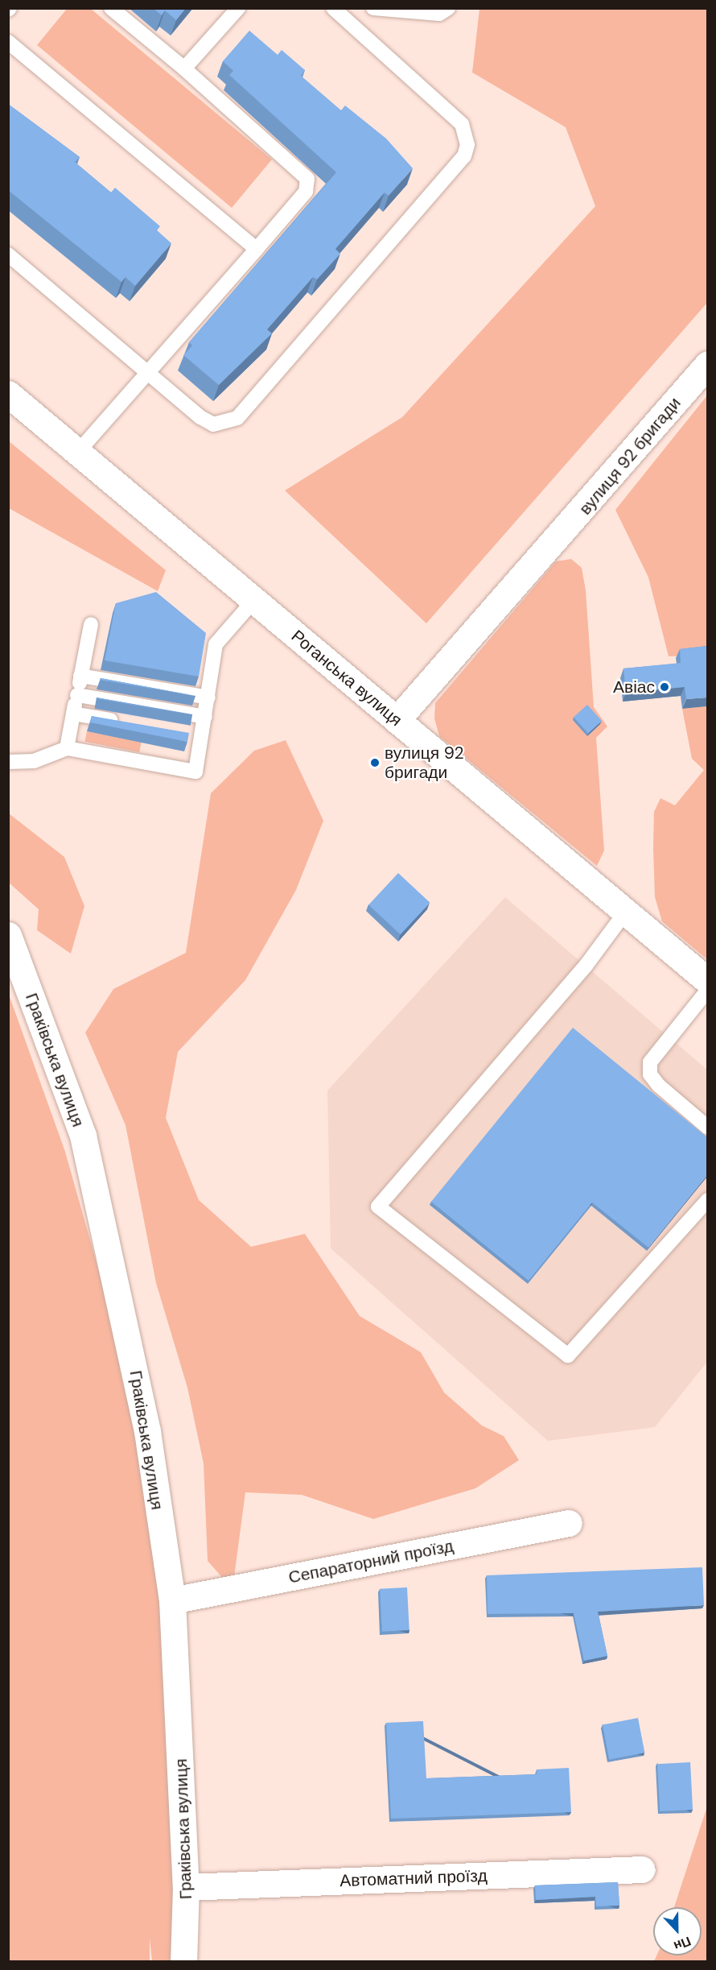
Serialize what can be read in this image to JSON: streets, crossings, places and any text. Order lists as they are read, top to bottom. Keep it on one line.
{"streets":{"street":["вулиця 92 бригади","Роганська вулиця","Граківська вулиця","Сепараторний проїзд","Автоматний проїзд"]},"crossings":[["вулиця 92 бригади","Роганська вулиця"],["Граківська вулиця","Сепараторний проїзд"],["Граківська вулиця","Автоматний проїзд"]],"places":["Авіас","вулиця 92 бригади"],"north":"bottom"}
